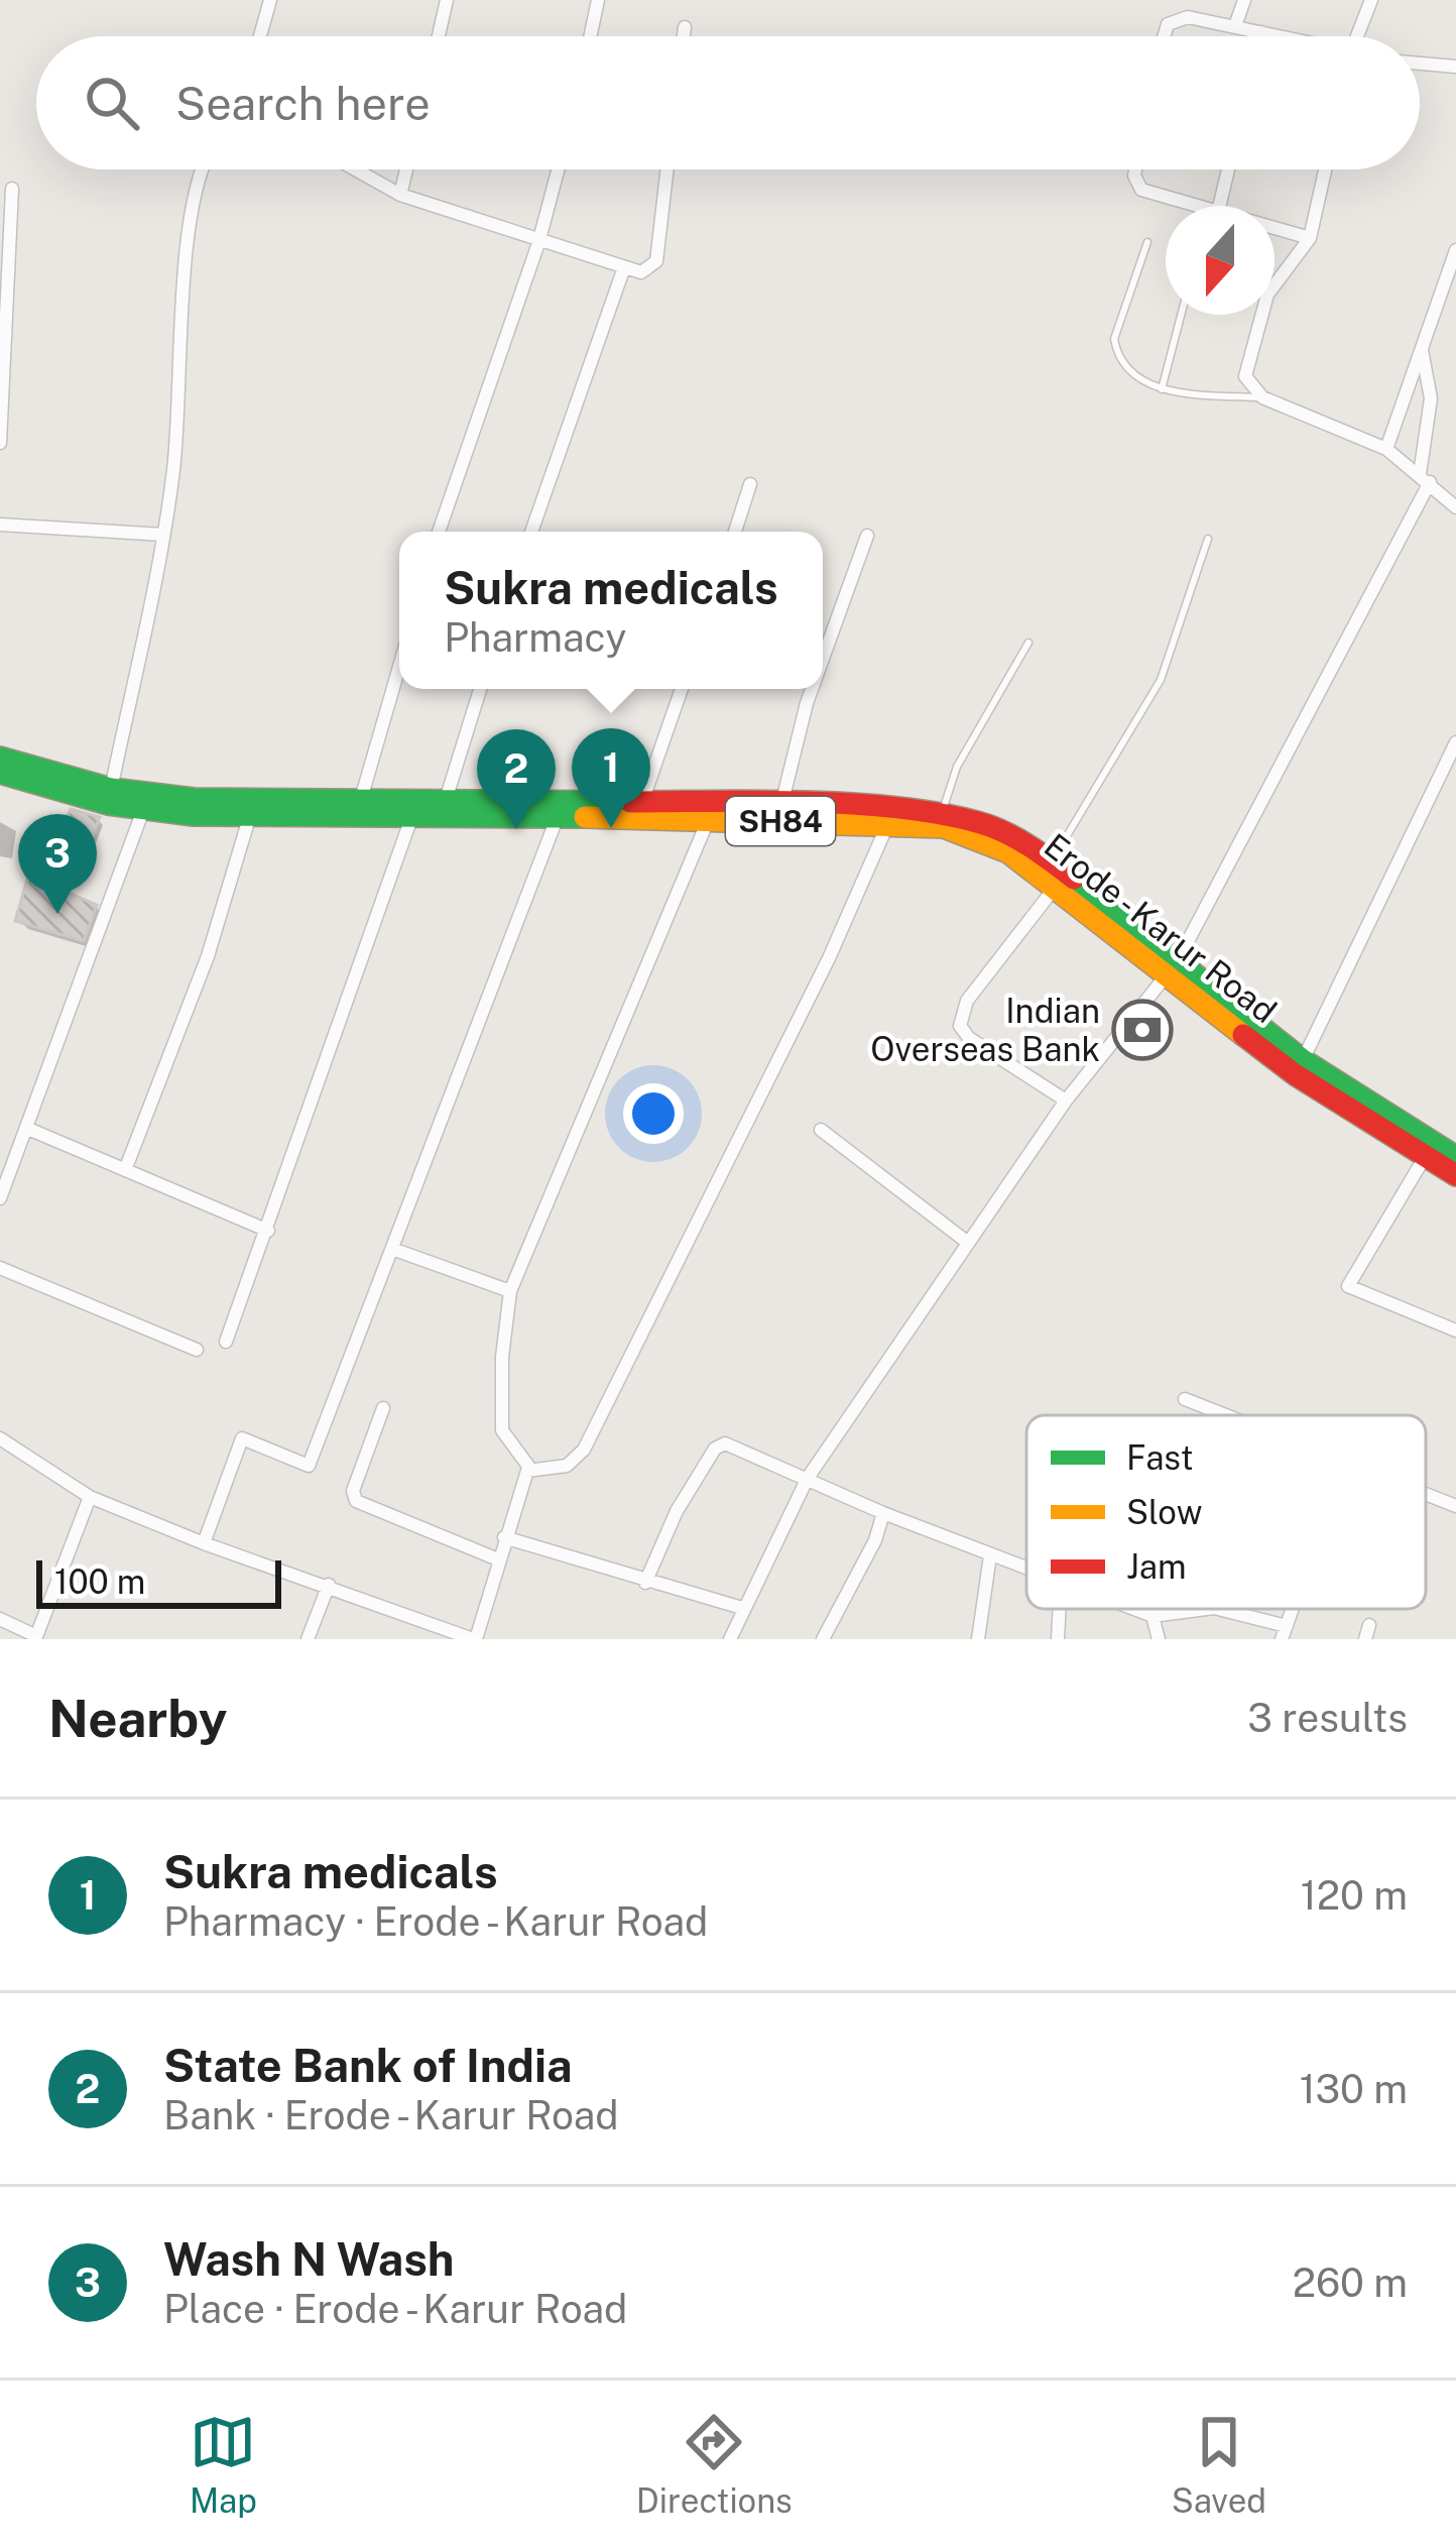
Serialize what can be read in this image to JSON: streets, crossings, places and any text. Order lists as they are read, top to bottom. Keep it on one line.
{"streets":{"main road":["SH84","Erode - Karur Road"]},"places":{"bank":["Indian Overseas Bank"]},"legend":["Fast","Slow","Jam"],"scale_bar":"100 m","north":"bottom","page":{"search":"Search here","popup":["Sukra medicals","Pharmacy"],"pins":["1","2","3"],"scale":"100 m","heading":["Nearby","3 results"],"list":[{"mark":"1","name":"Sukra medicals","note":"Pharmacy · Erode - Karur Road","value":"120 m"},{"mark":"2","name":"State Bank of India","note":"Bank · Erode - Karur Road","value":"130 m"},{"mark":"3","name":"Wash N Wash","note":"Place · Erode - Karur Road","value":"260 m"}],"nav":["Map","Directions","Saved"]}}
